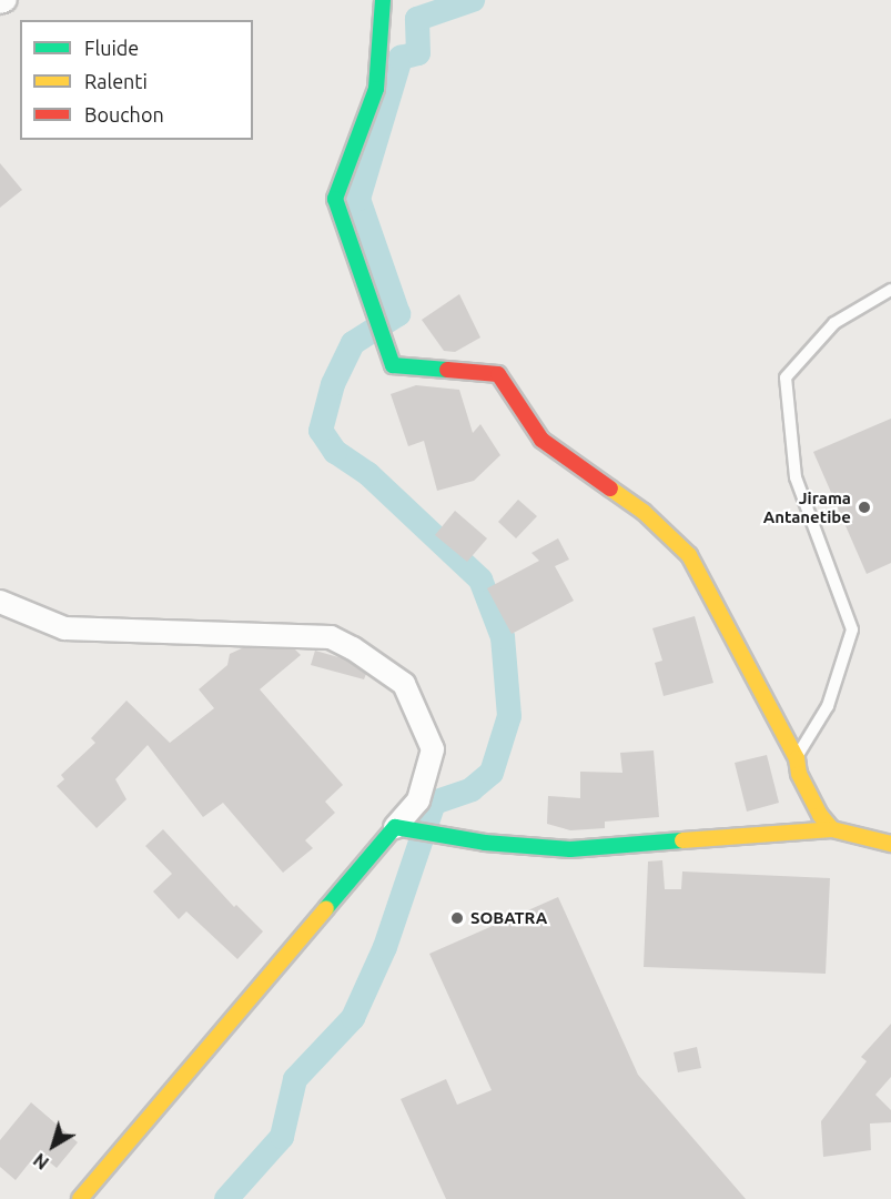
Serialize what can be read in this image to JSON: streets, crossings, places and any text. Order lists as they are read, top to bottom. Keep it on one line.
{"places":["Jirama Antanetibe","SOBATRA"],"legend":["Fluide","Ralenti","Bouchon"],"north":"bottom left"}
